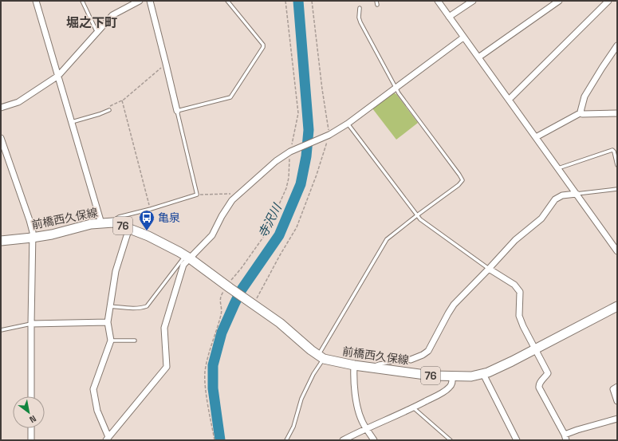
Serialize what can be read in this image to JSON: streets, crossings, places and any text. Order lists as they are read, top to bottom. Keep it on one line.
{"streets":{"main road":["前橋西久保線","76"]},"crossings":[["前橋西久保線","76"]],"districts":["堀之下町"],"water":["寺沢川"],"places":{"bus stop":["亀泉"]},"north":"bottom right"}
